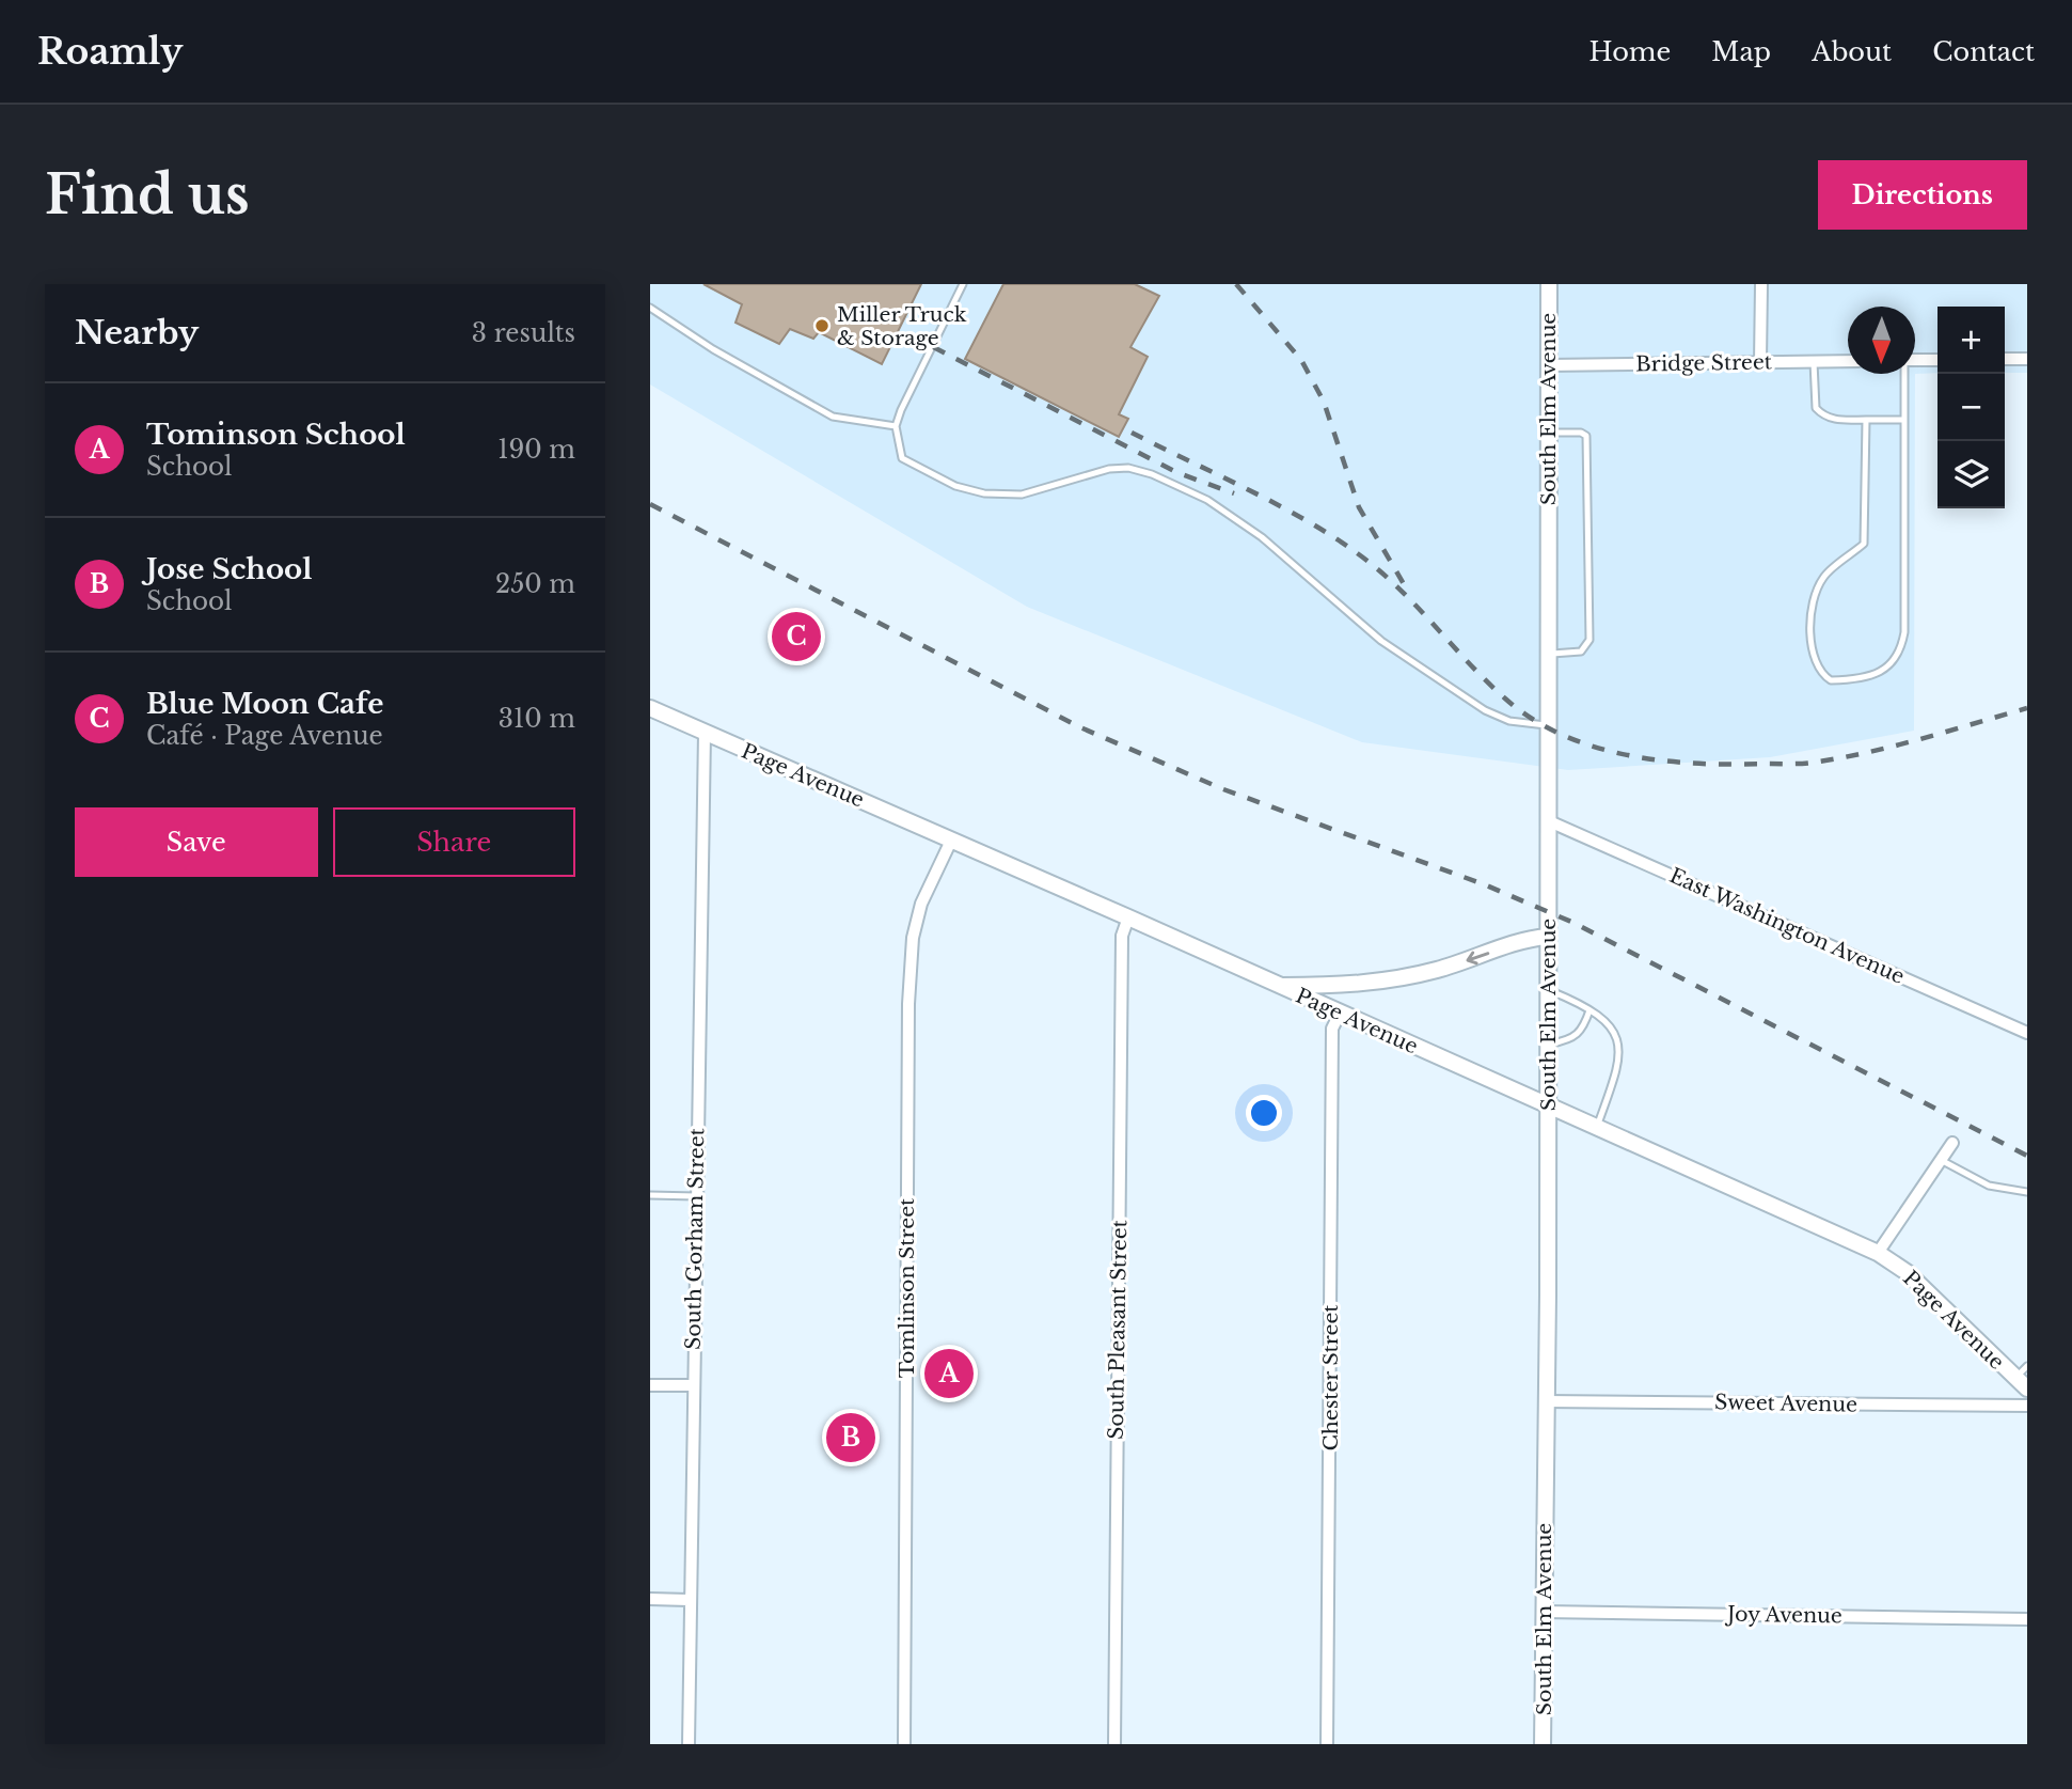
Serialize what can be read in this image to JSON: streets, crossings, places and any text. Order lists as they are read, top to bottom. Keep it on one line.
{"streets":{"street":["Bridge Street","South Elm Avenue","Page Avenue","East Washington Avenue","South Gorham Street","Tomlinson Street","South Pleasant Street","Chester Street","Sweet Avenue","Joy Avenue"]},"crossings":[["Bridge Street","South Elm Avenue"],["South Elm Avenue","Page Avenue"],["South Elm Avenue","East Washington Avenue"],["South Elm Avenue","Sweet Avenue"],["South Elm Avenue","Joy Avenue"],["Page Avenue","South Gorham Street"],["Page Avenue","Tomlinson Street"],["Page Avenue","South Pleasant Street"],["Page Avenue","Chester Street"]],"places":["Miller Truck & Storage"],"north":"bottom","page":{"header":"Roamly","nav":["Home","Map","About","Contact"],"buttons":["Directions",["Save","Share"]],"title":"Find us","heading":["Nearby","3 results"],"map_buttons":["+","−"],"list":[{"mark":"A","name":"Tominson School","note":"School","value":"190 m"},{"mark":"B","name":"Jose School","note":"School","value":"250 m"},{"mark":"C","name":"Blue Moon Cafe","note":"Café · Page Avenue","value":"310 m"}],"pins":["C","A","B"]}}
